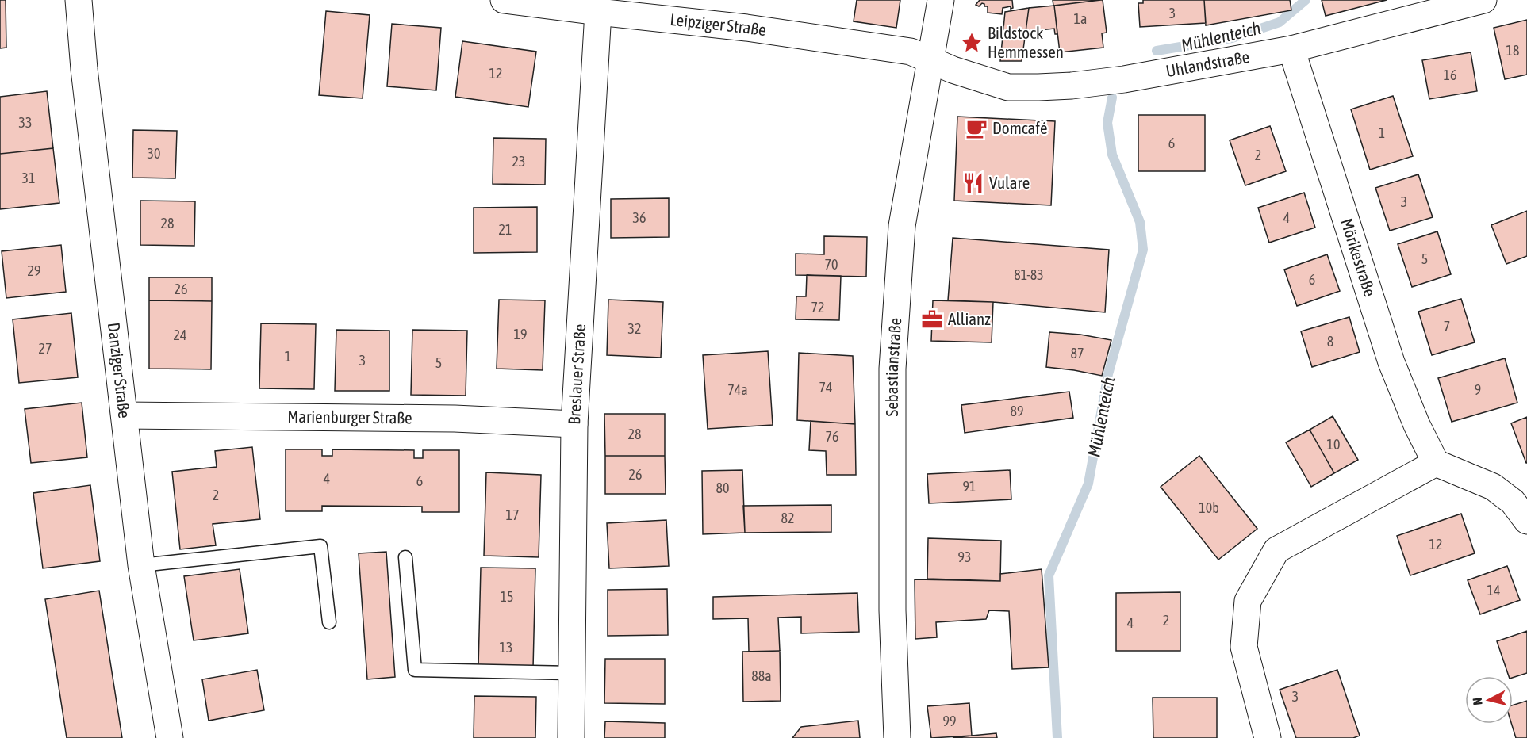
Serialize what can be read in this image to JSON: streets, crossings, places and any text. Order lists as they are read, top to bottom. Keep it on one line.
{"streets":{"street":["Leipziger Straße","Uhlandstraße","Mörikestraße","Sebastianstraße","Danziger Straße","Breslauer Straße","Marienburger Straße"]},"crossings":[["Leipziger Straße","Uhlandstraße"],["Leipziger Straße","Sebastianstraße"],["Leipziger Straße","Breslauer Straße"],["Uhlandstraße","Mörikestraße"],["Uhlandstraße","Sebastianstraße"],["Danziger Straße","Marienburger Straße"],["Breslauer Straße","Marienburger Straße"]],"water":["Mühlenteich"],"places":{"place":["Bildstock Hemmessen"],"cafe":["Domcafé"],"restaurant":["Vulare"],"office":["Allianz"]},"house_numbers":["3","1a","18","12","16","33","1","6","30","2","23","31","3","36","4","28","21","5","70","29","81-83","6","26","72","7","32","19","24","8","27","87","1","3","5","74","74a","9","89","28","76","10","26","4","6","91","80","2","10b","17","82","12","93","14","15","2","4","13","88a","3","99"],"north":"left"}
